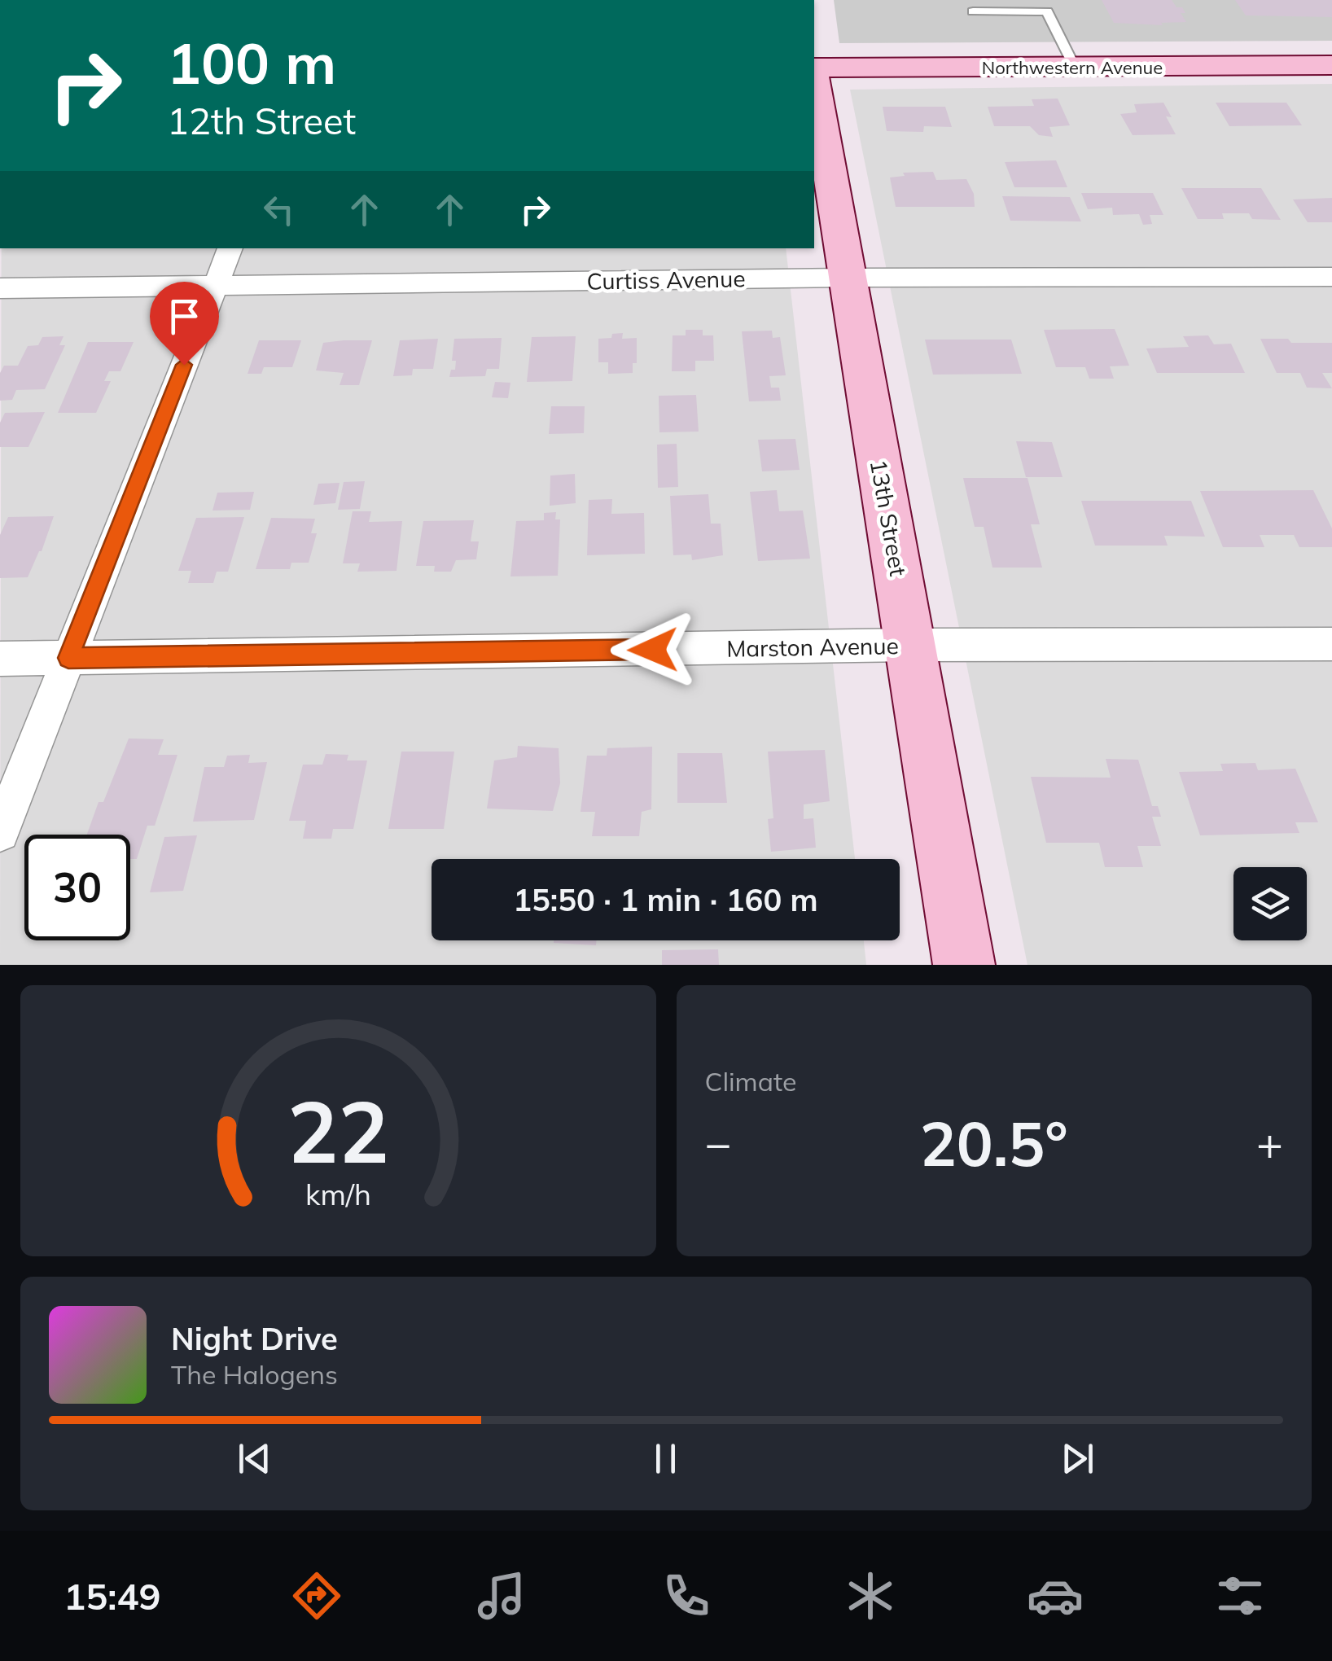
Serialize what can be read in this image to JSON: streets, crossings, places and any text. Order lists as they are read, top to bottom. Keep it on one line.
{"streets":{"main road":["Northwestern Avenue","13th Street"],"street":["Curtiss Avenue","Marston Avenue"]},"crossings":[["Curtiss Avenue","13th Street"],["13th Street","Marston Avenue"]],"page":{"turn":["100 m","12th Street"],"limit":"30","trip":"15:50 · 1 min · 160 m","tile":"Climate","heat":["−","20.5°","+"],"song":["Night Drive","The Halogens"],"tabs":"15:49","gauge":["22","km/h"]}}
